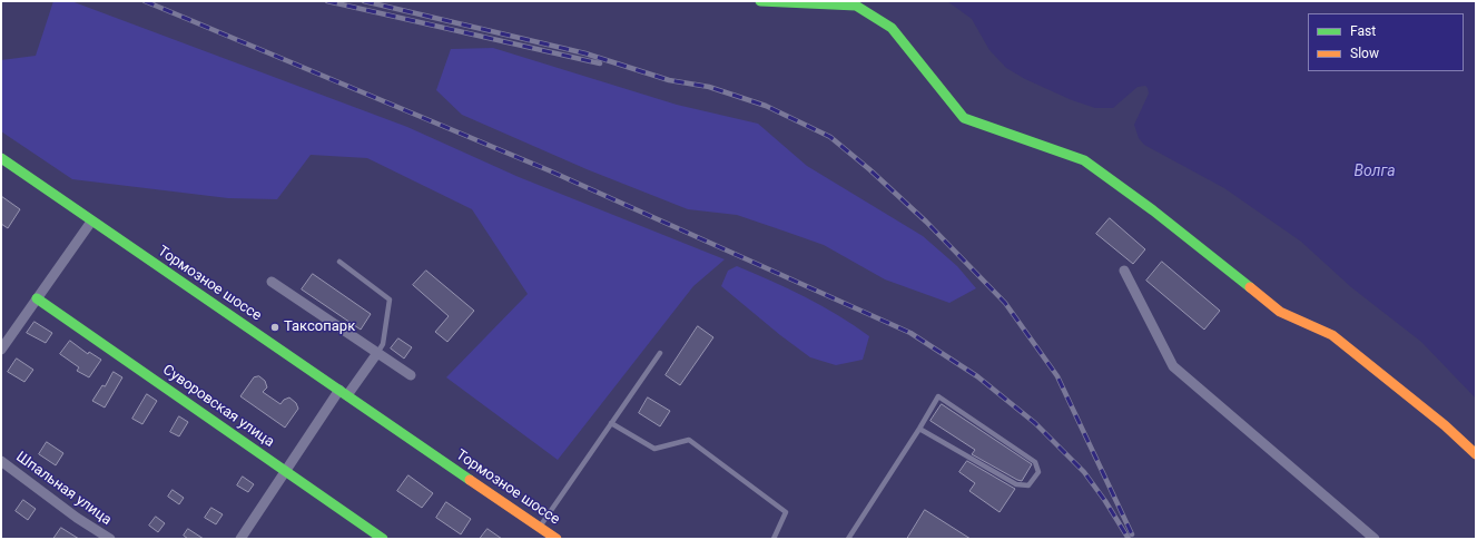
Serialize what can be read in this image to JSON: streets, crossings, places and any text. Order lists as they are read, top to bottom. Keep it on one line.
{"streets":{"street":["Тормозное шоссе","Суворовская улица","Шпальная улица"]},"water":["Волга"],"places":["Таксопарк"],"legend":["Fast","Slow"]}
